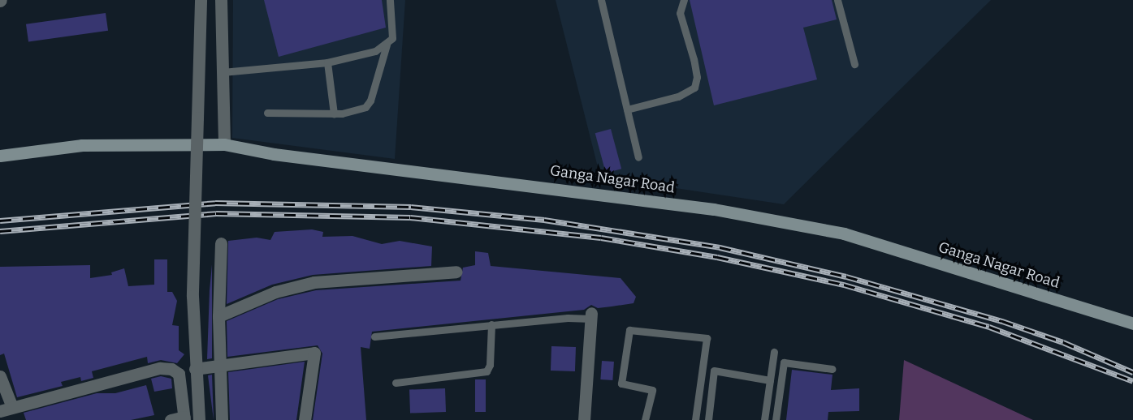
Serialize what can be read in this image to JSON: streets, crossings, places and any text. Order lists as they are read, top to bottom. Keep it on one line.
{"streets":{"main road":["Ganga Nagar Road"]}}
